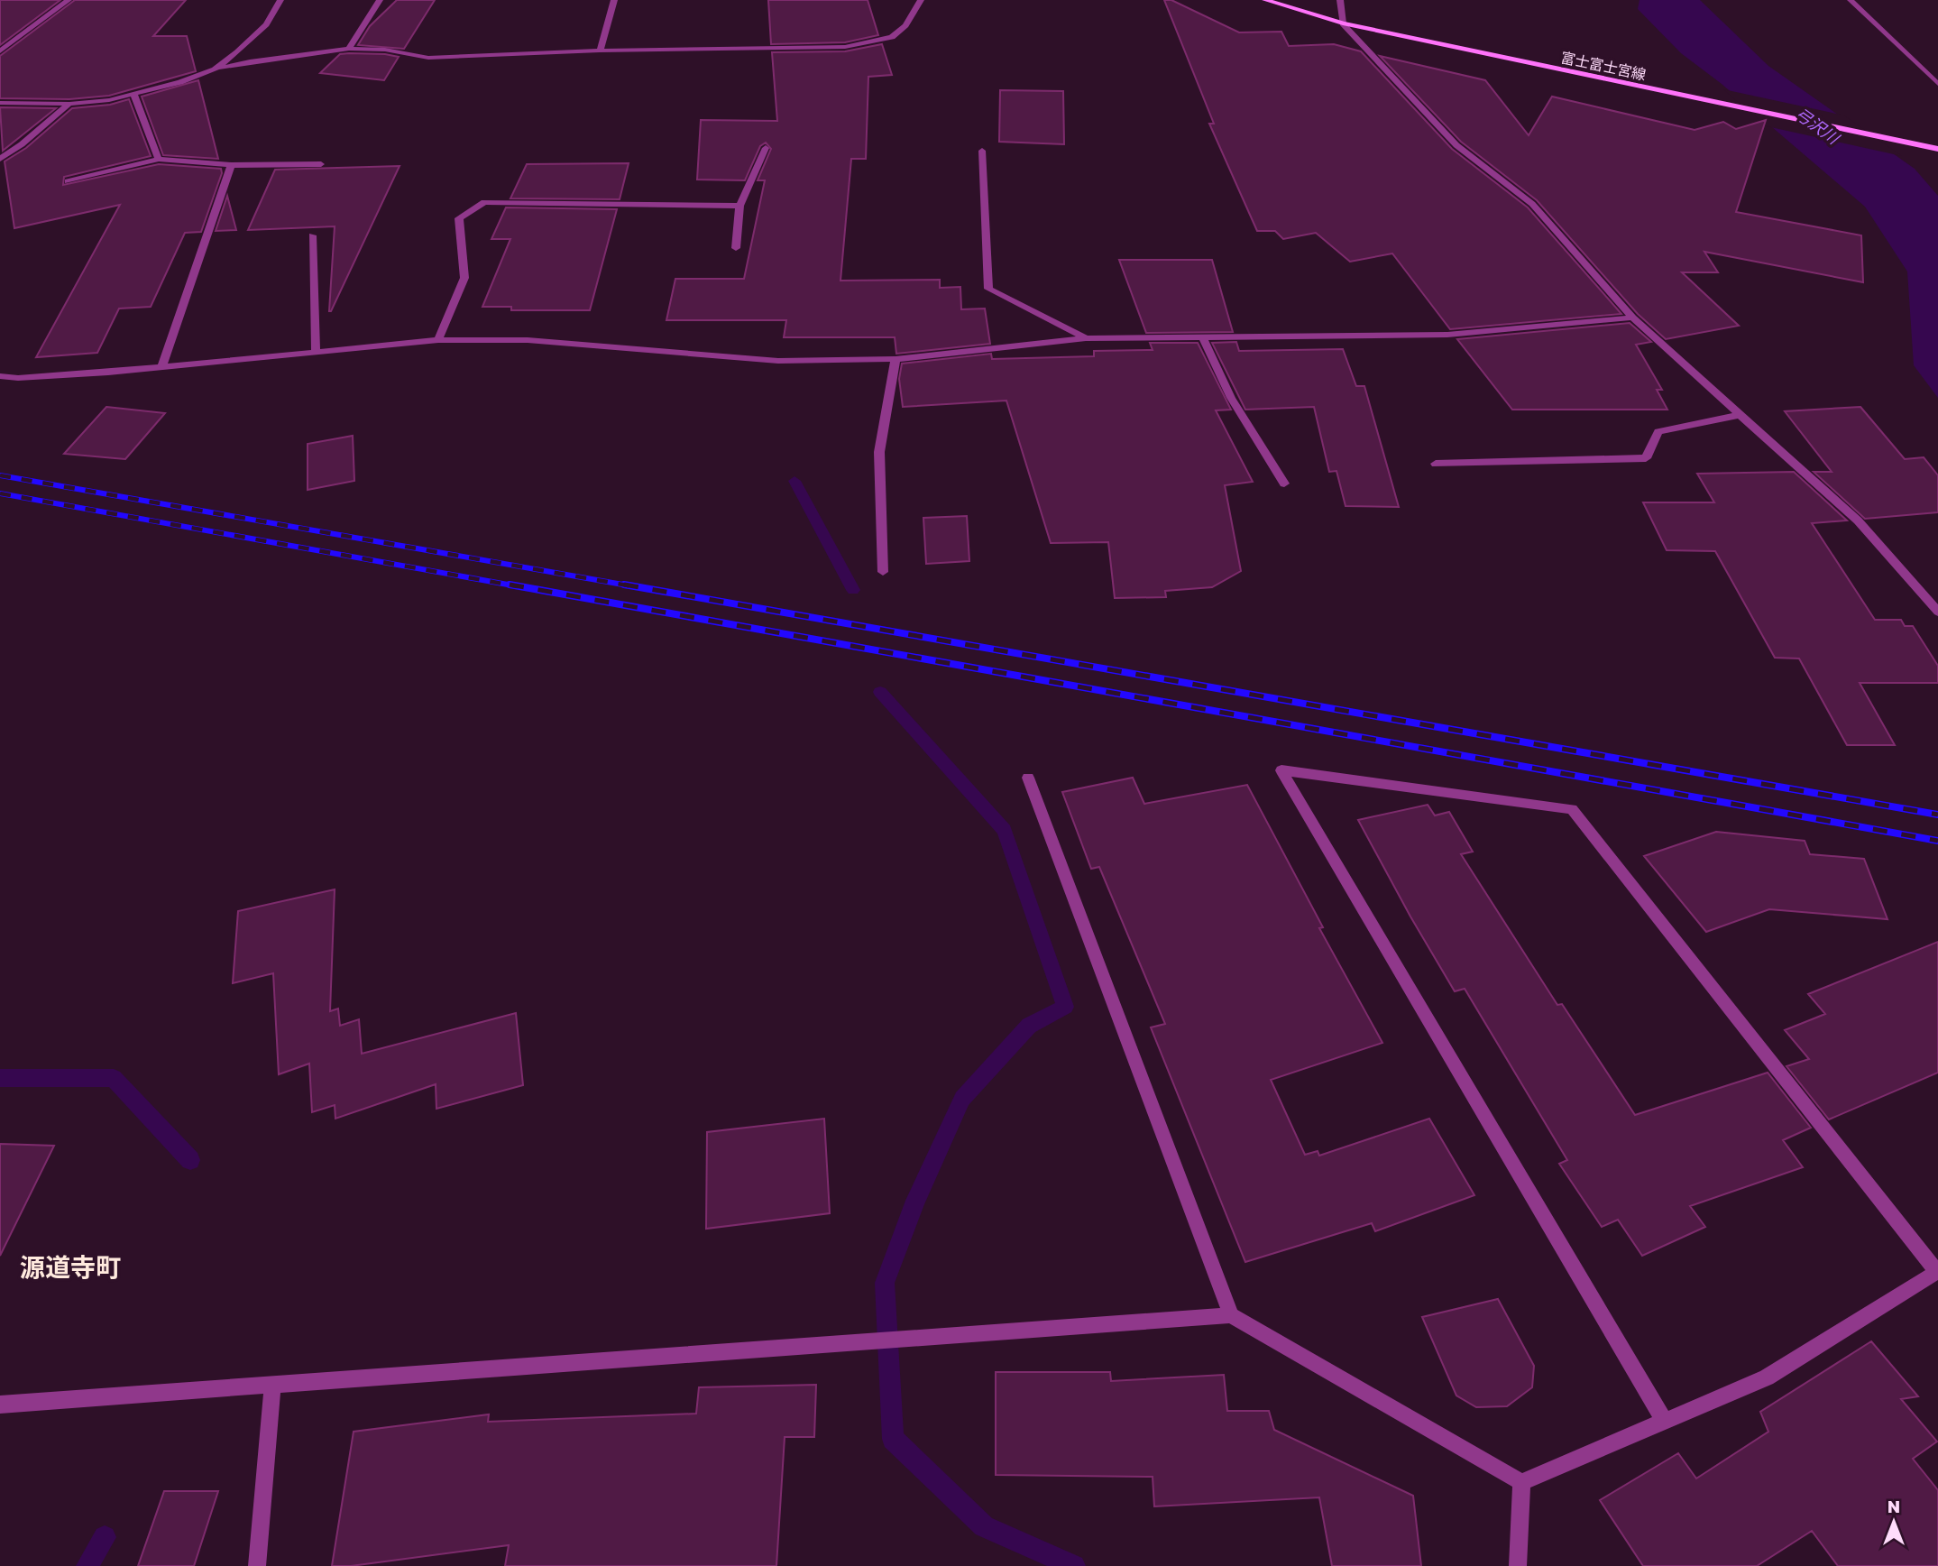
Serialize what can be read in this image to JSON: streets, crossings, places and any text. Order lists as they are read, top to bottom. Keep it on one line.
{"streets":{"main road":["富士富士宮線"]},"districts":["源道寺町"],"water":["弓沢川"],"north":"top"}
